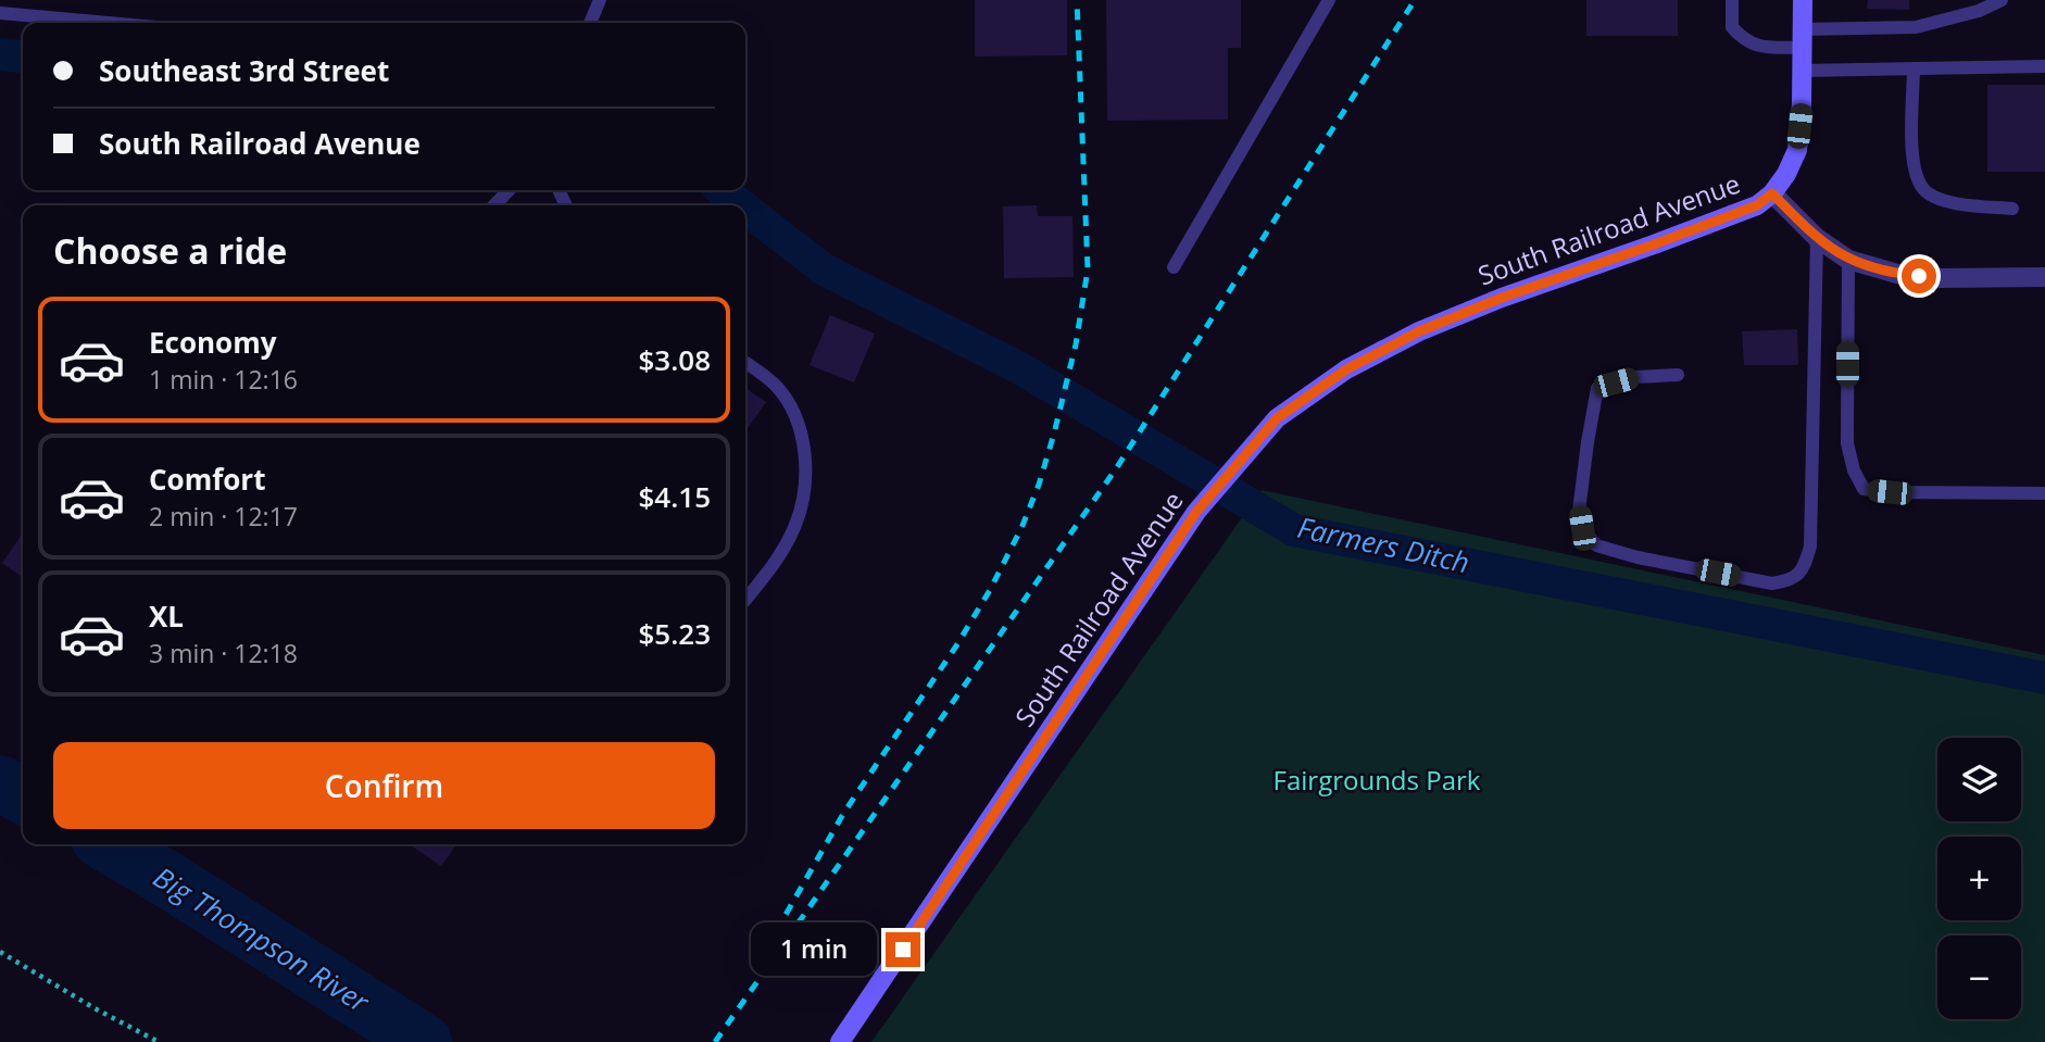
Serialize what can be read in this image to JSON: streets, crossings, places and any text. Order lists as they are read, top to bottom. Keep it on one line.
{"streets":{"street":["South Railroad Avenue"]},"water":["Farmers Ditch","Big Thompson River"],"parks":["Fairgrounds Park"],"page":{"banner":["Southeast 3rd Street","South Railroad Avenue"],"heading":"Choose a ride","list":[{"name":"Economy","note":"1 min · 12:16","value":"$3.08"},{"name":"Comfort","note":"2 min · 12:17","value":"$4.15"},{"name":"XL","note":"3 min · 12:18","value":"$5.23"}],"buttons":"Confirm","map_buttons":["+","−"],"bubble":"1 min"}}
